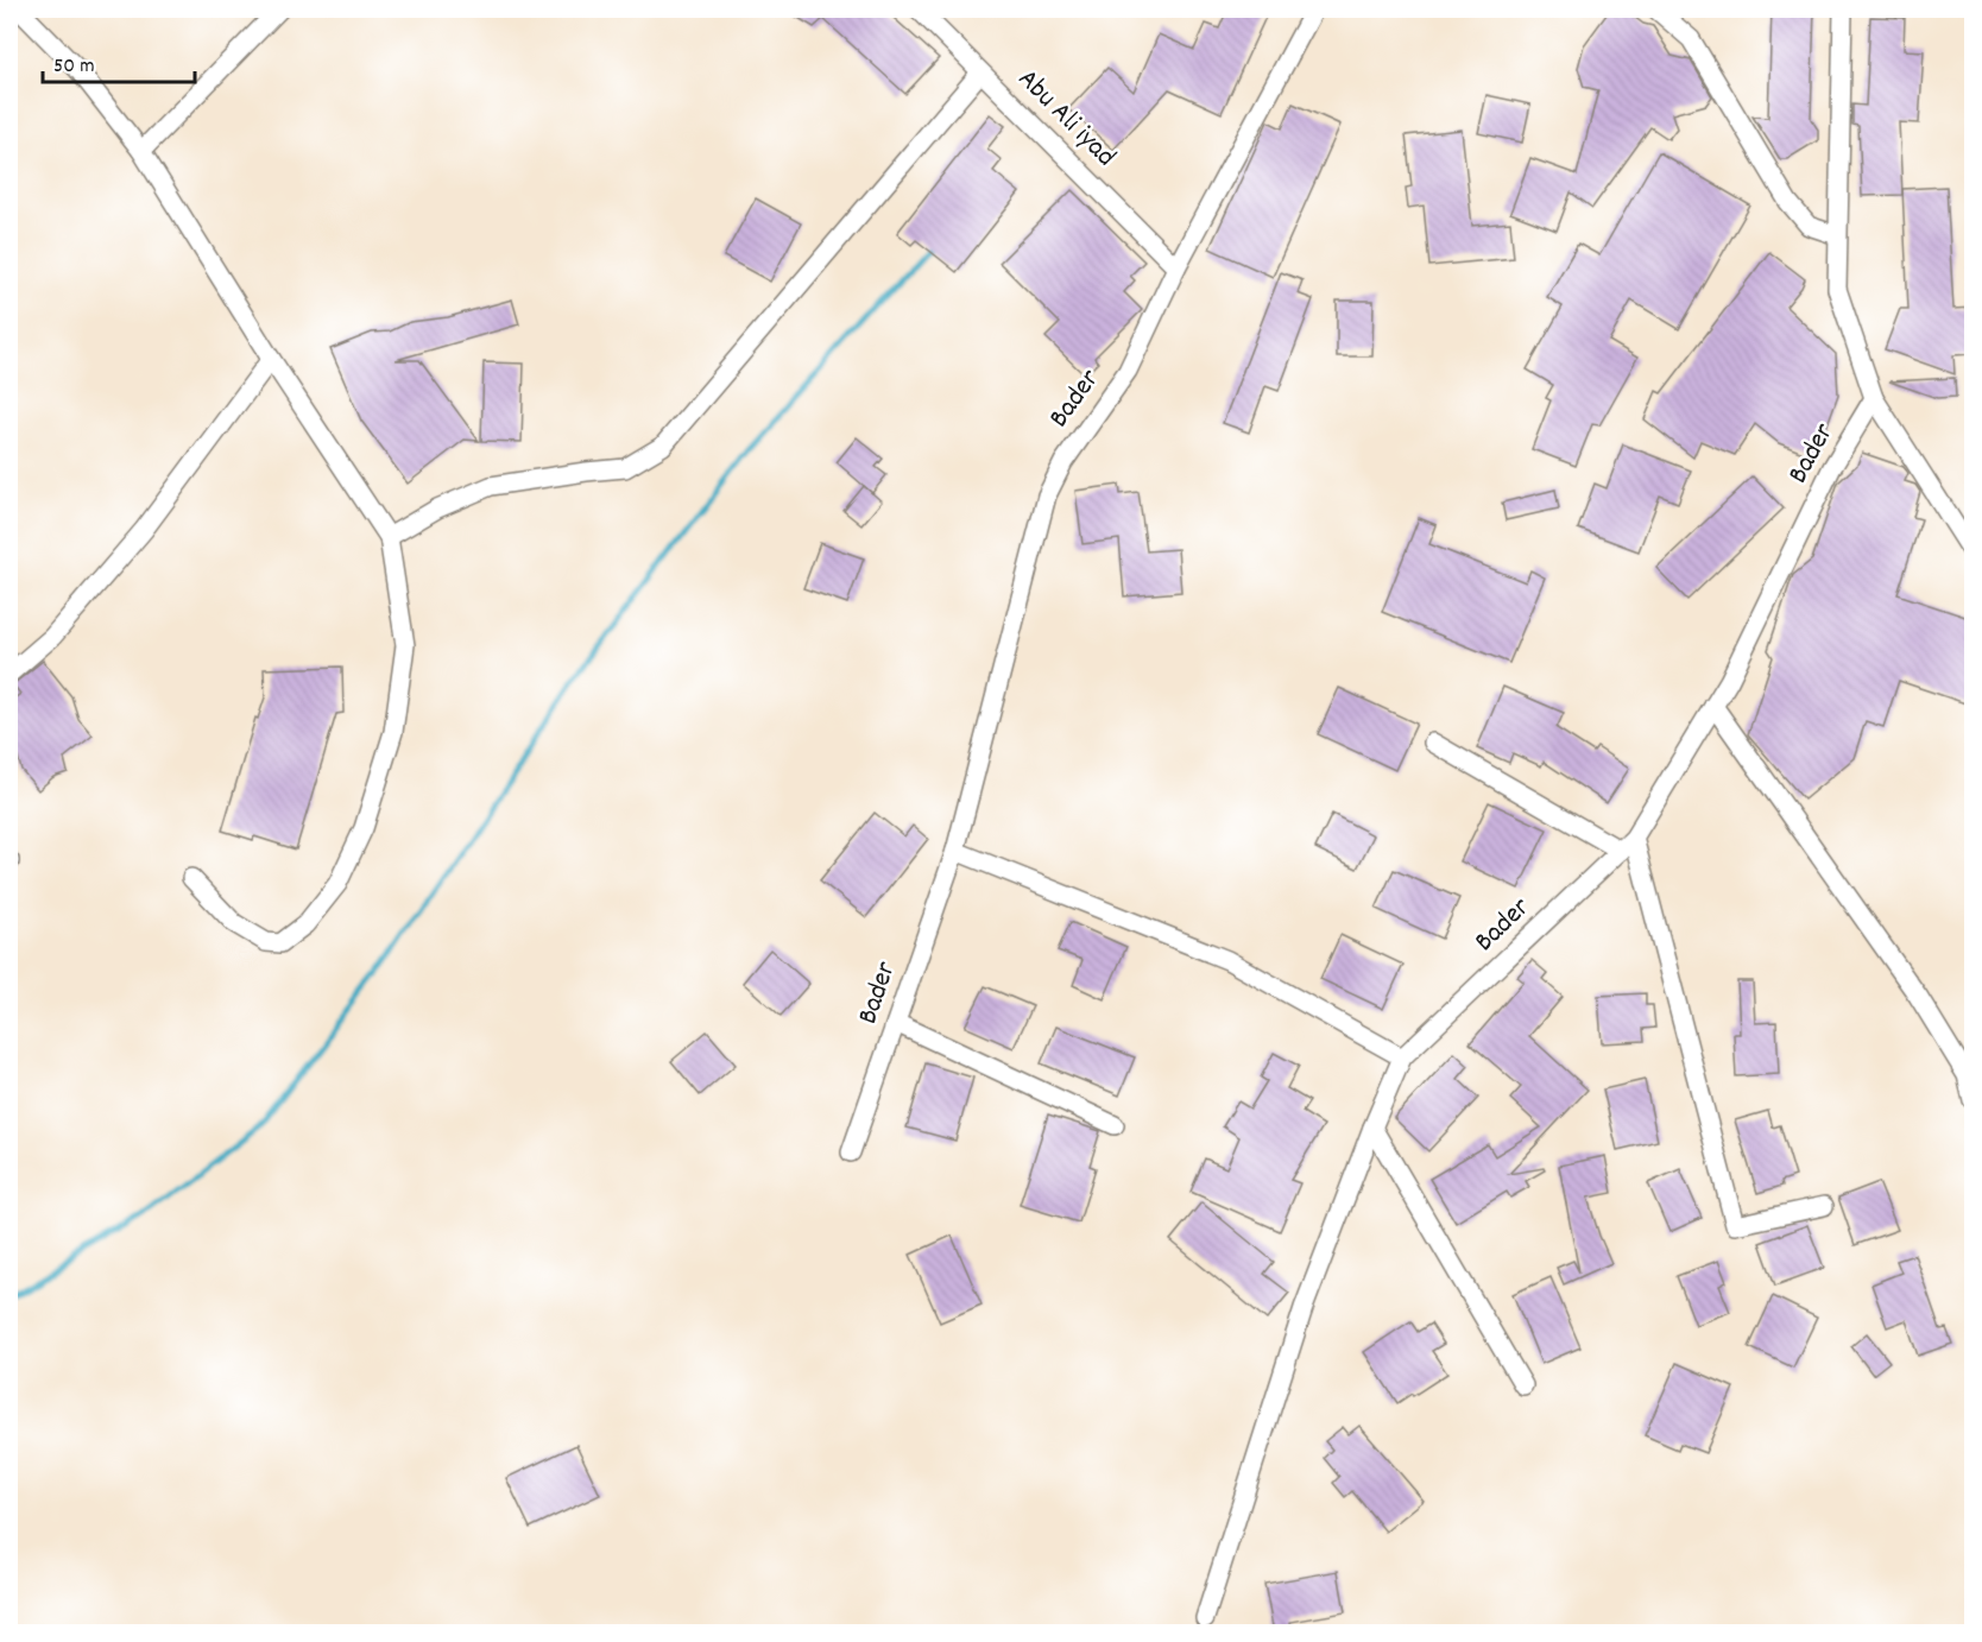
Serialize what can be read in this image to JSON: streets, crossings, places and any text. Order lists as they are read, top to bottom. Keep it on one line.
{"streets":{"street":["Abu Ali iyad","Bader"]},"crossings":[["Abu Ali iyad","Bader"]],"scale_bar":"50 m"}
